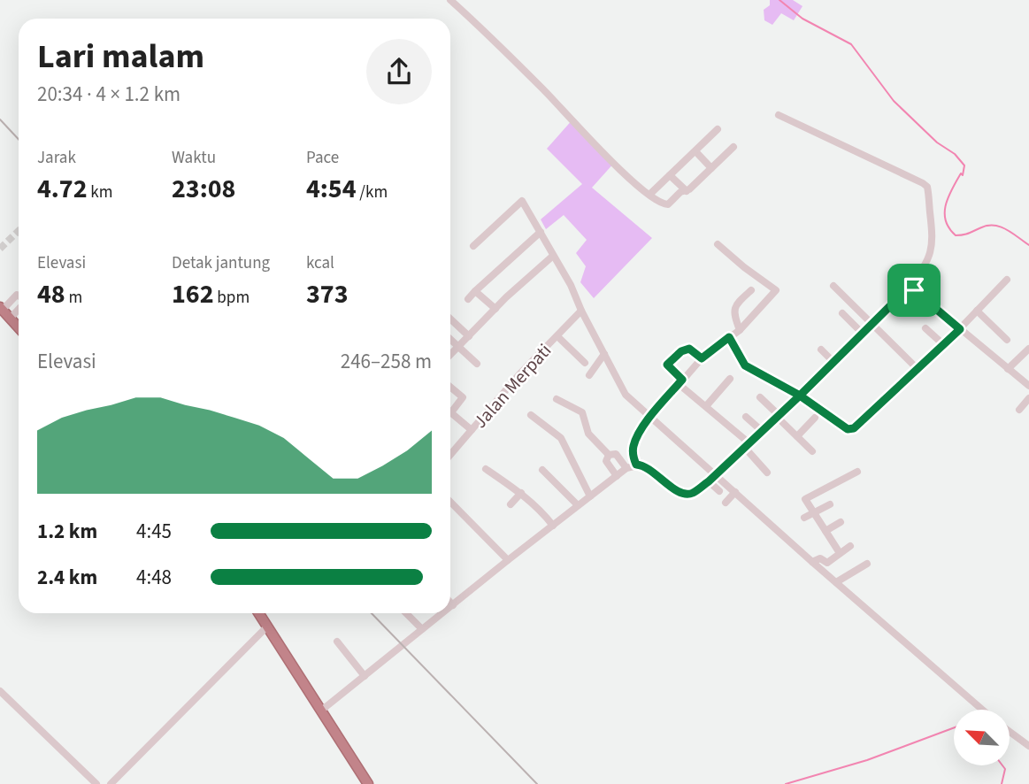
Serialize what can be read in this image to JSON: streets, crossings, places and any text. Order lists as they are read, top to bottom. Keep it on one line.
{"streets":{"street":["Jalan Merpati"]},"north":"top left","page":{"heading":["Lari malam","20:34 · 4 × 1.2 km"],"stats":[["Jarak","4.72 km"],["Waktu","23:08"],["Pace","4:54 /km"],["Elevasi","48 m"],["Detak jantung","162 bpm"],["kcal","373"]],"chart":["Elevasi","246–258 m"],"list":[{"name":"1.2 km","note":"4:45"},{"name":"2.4 km","note":"4:48"}]}}
